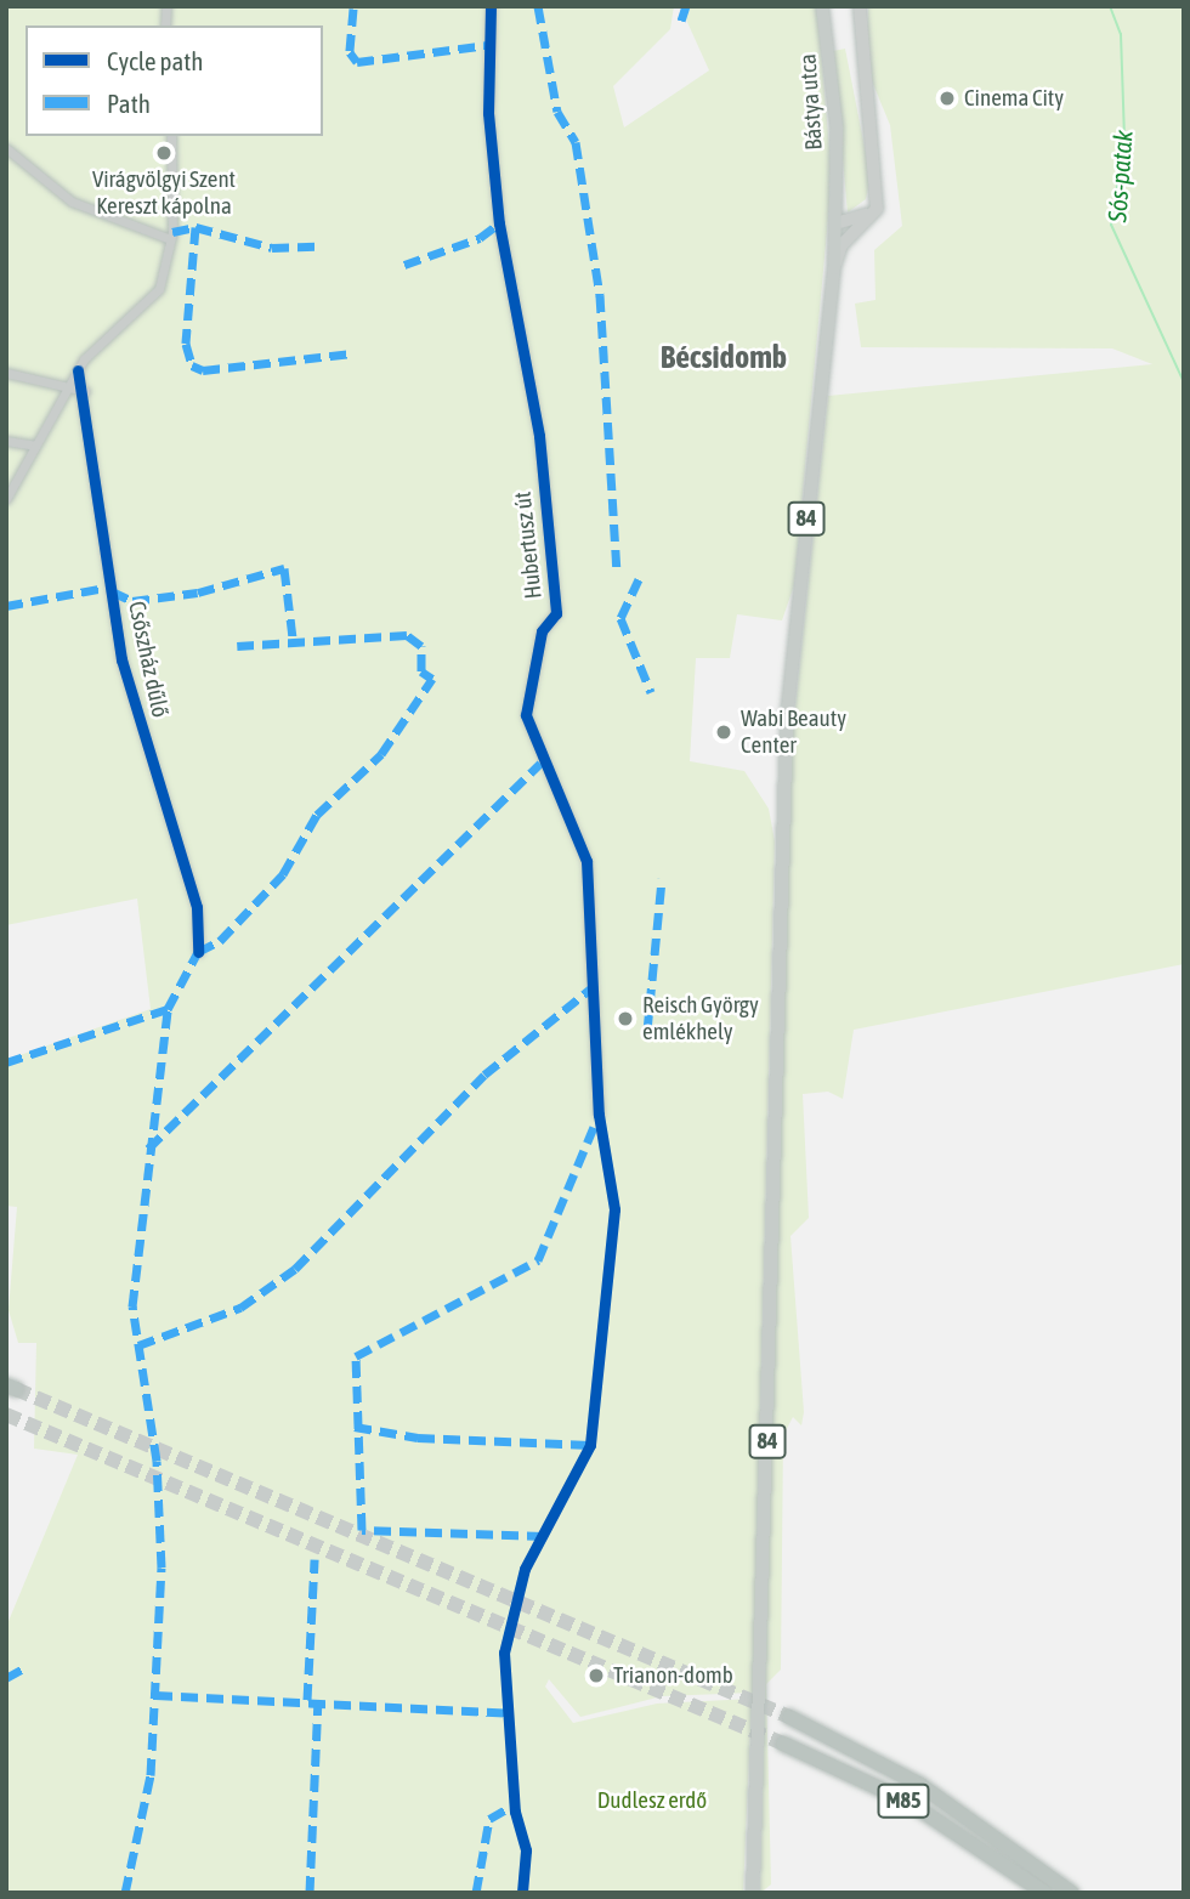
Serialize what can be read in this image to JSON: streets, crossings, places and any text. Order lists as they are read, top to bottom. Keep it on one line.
{"streets":{"highway":["M85"],"main road":["Bástya utca","84"],"street":["Hubertusz út","Csőszház dűlő"]},"crossings":[["Bástya utca","84"]],"districts":["Bécsidomb"],"water":["Sós-patak"],"parks":["Dudlesz erdő"],"places":["Cinema City","Virágvölgyi Szent Kereszt kápolna","Wabi Beauty Center","Reisch György emlékhely","Trianon-domb"],"legend":["Cycle path","Path"]}
